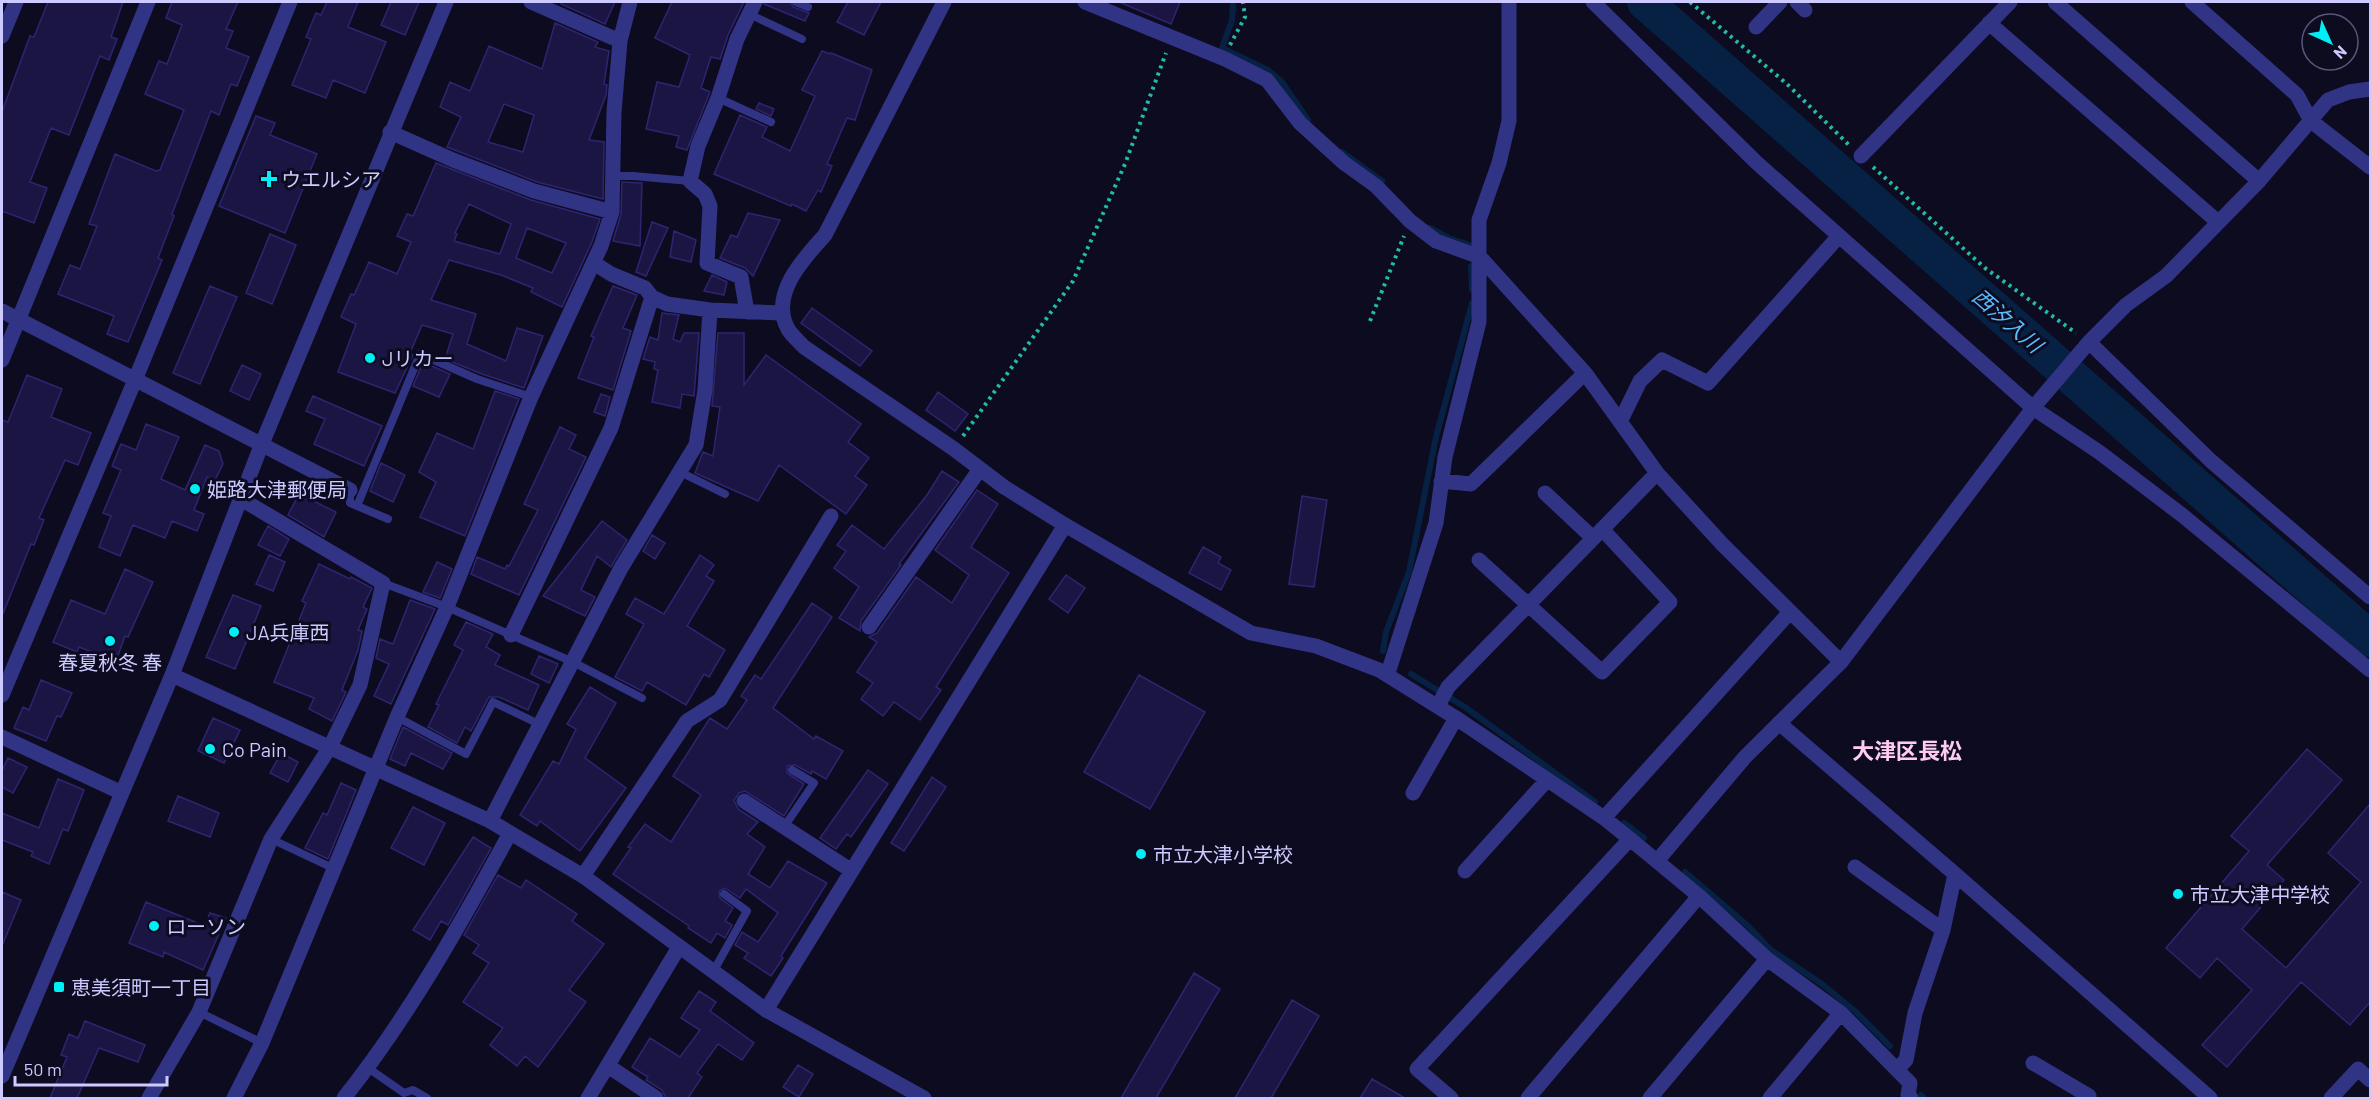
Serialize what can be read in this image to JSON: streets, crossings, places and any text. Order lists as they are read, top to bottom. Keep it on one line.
{"districts":["大津区長松"],"water":["西汐入川"],"places":{"health":["ウエルシア"],"other":["Jリカー","姫路大津郵便局","JA兵庫西","春夏秋冬 春","Co Pain","市立大津小学校","市立大津中学校","ローソン"],"transit":["恵美須町一丁目"]},"scale_bar":"50 m","north":"bottom right"}
